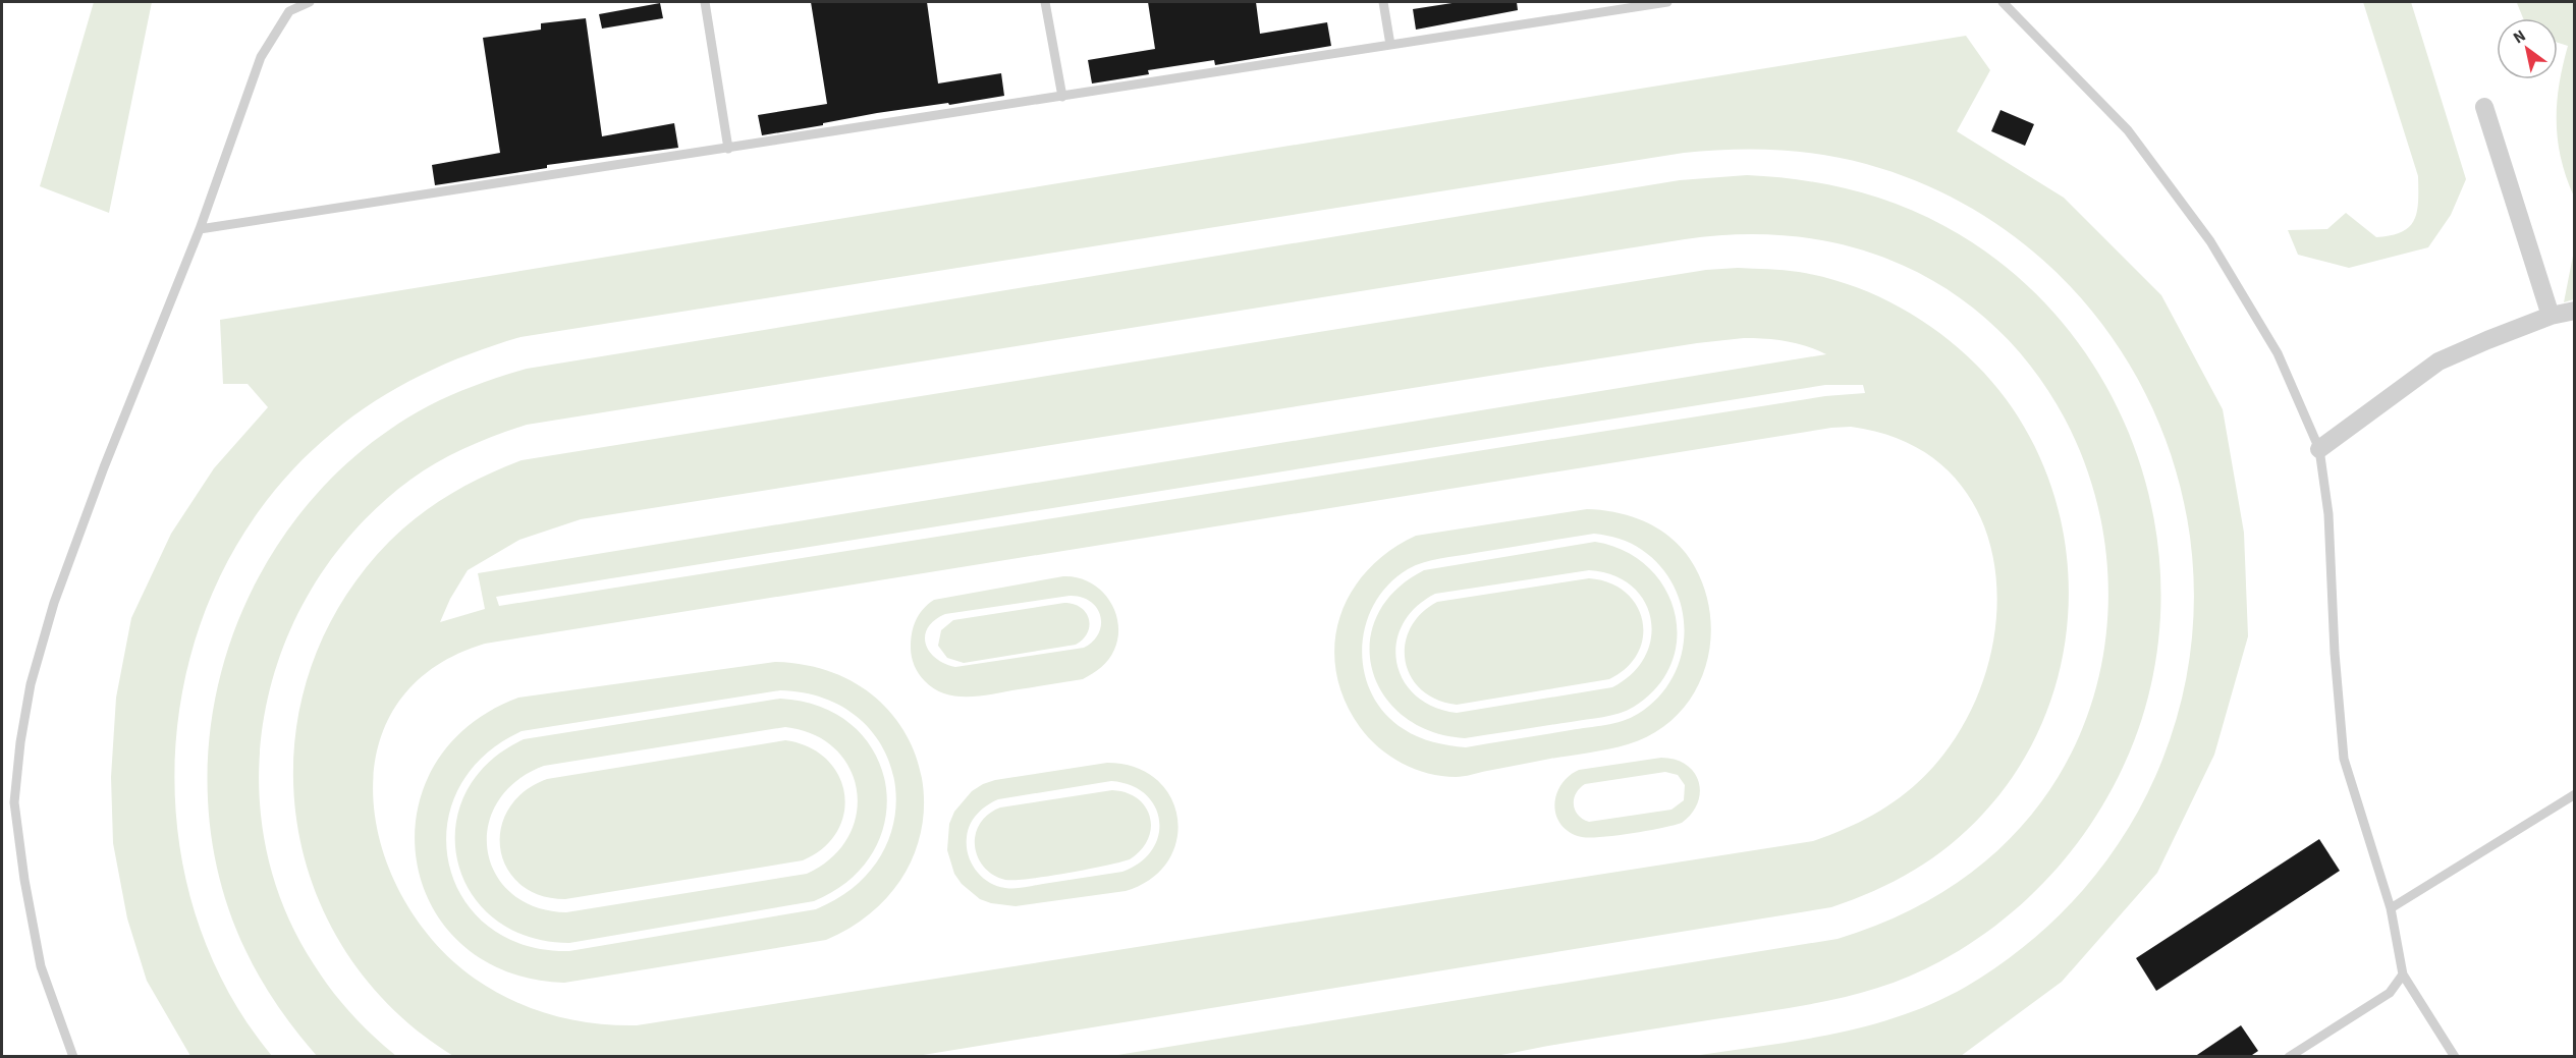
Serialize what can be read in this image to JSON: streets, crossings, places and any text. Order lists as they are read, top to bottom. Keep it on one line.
{"north":"top left"}
